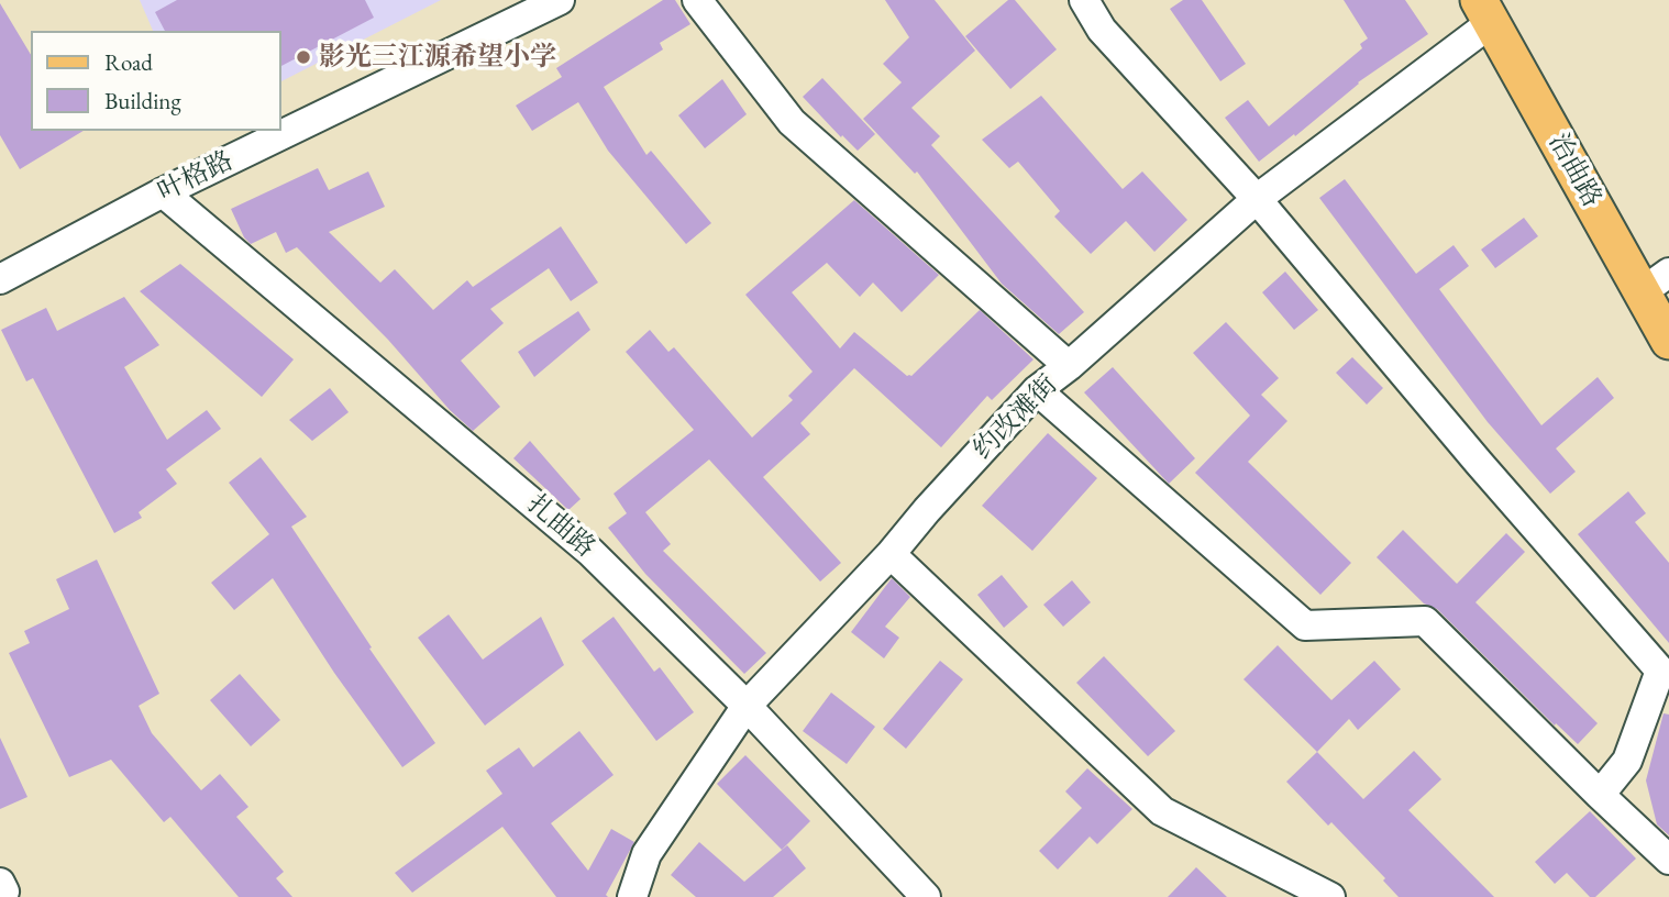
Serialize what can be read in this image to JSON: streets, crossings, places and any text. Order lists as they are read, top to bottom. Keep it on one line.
{"streets":{"main road":["治曲路"],"street":["叶格路","约改滩街","扎曲路"]},"crossings":[["治曲路","约改滩街"],["叶格路","扎曲路"],["约改滩街","扎曲路"]],"places":["影光三江源希望小学"],"legend":["Road","Building"]}
